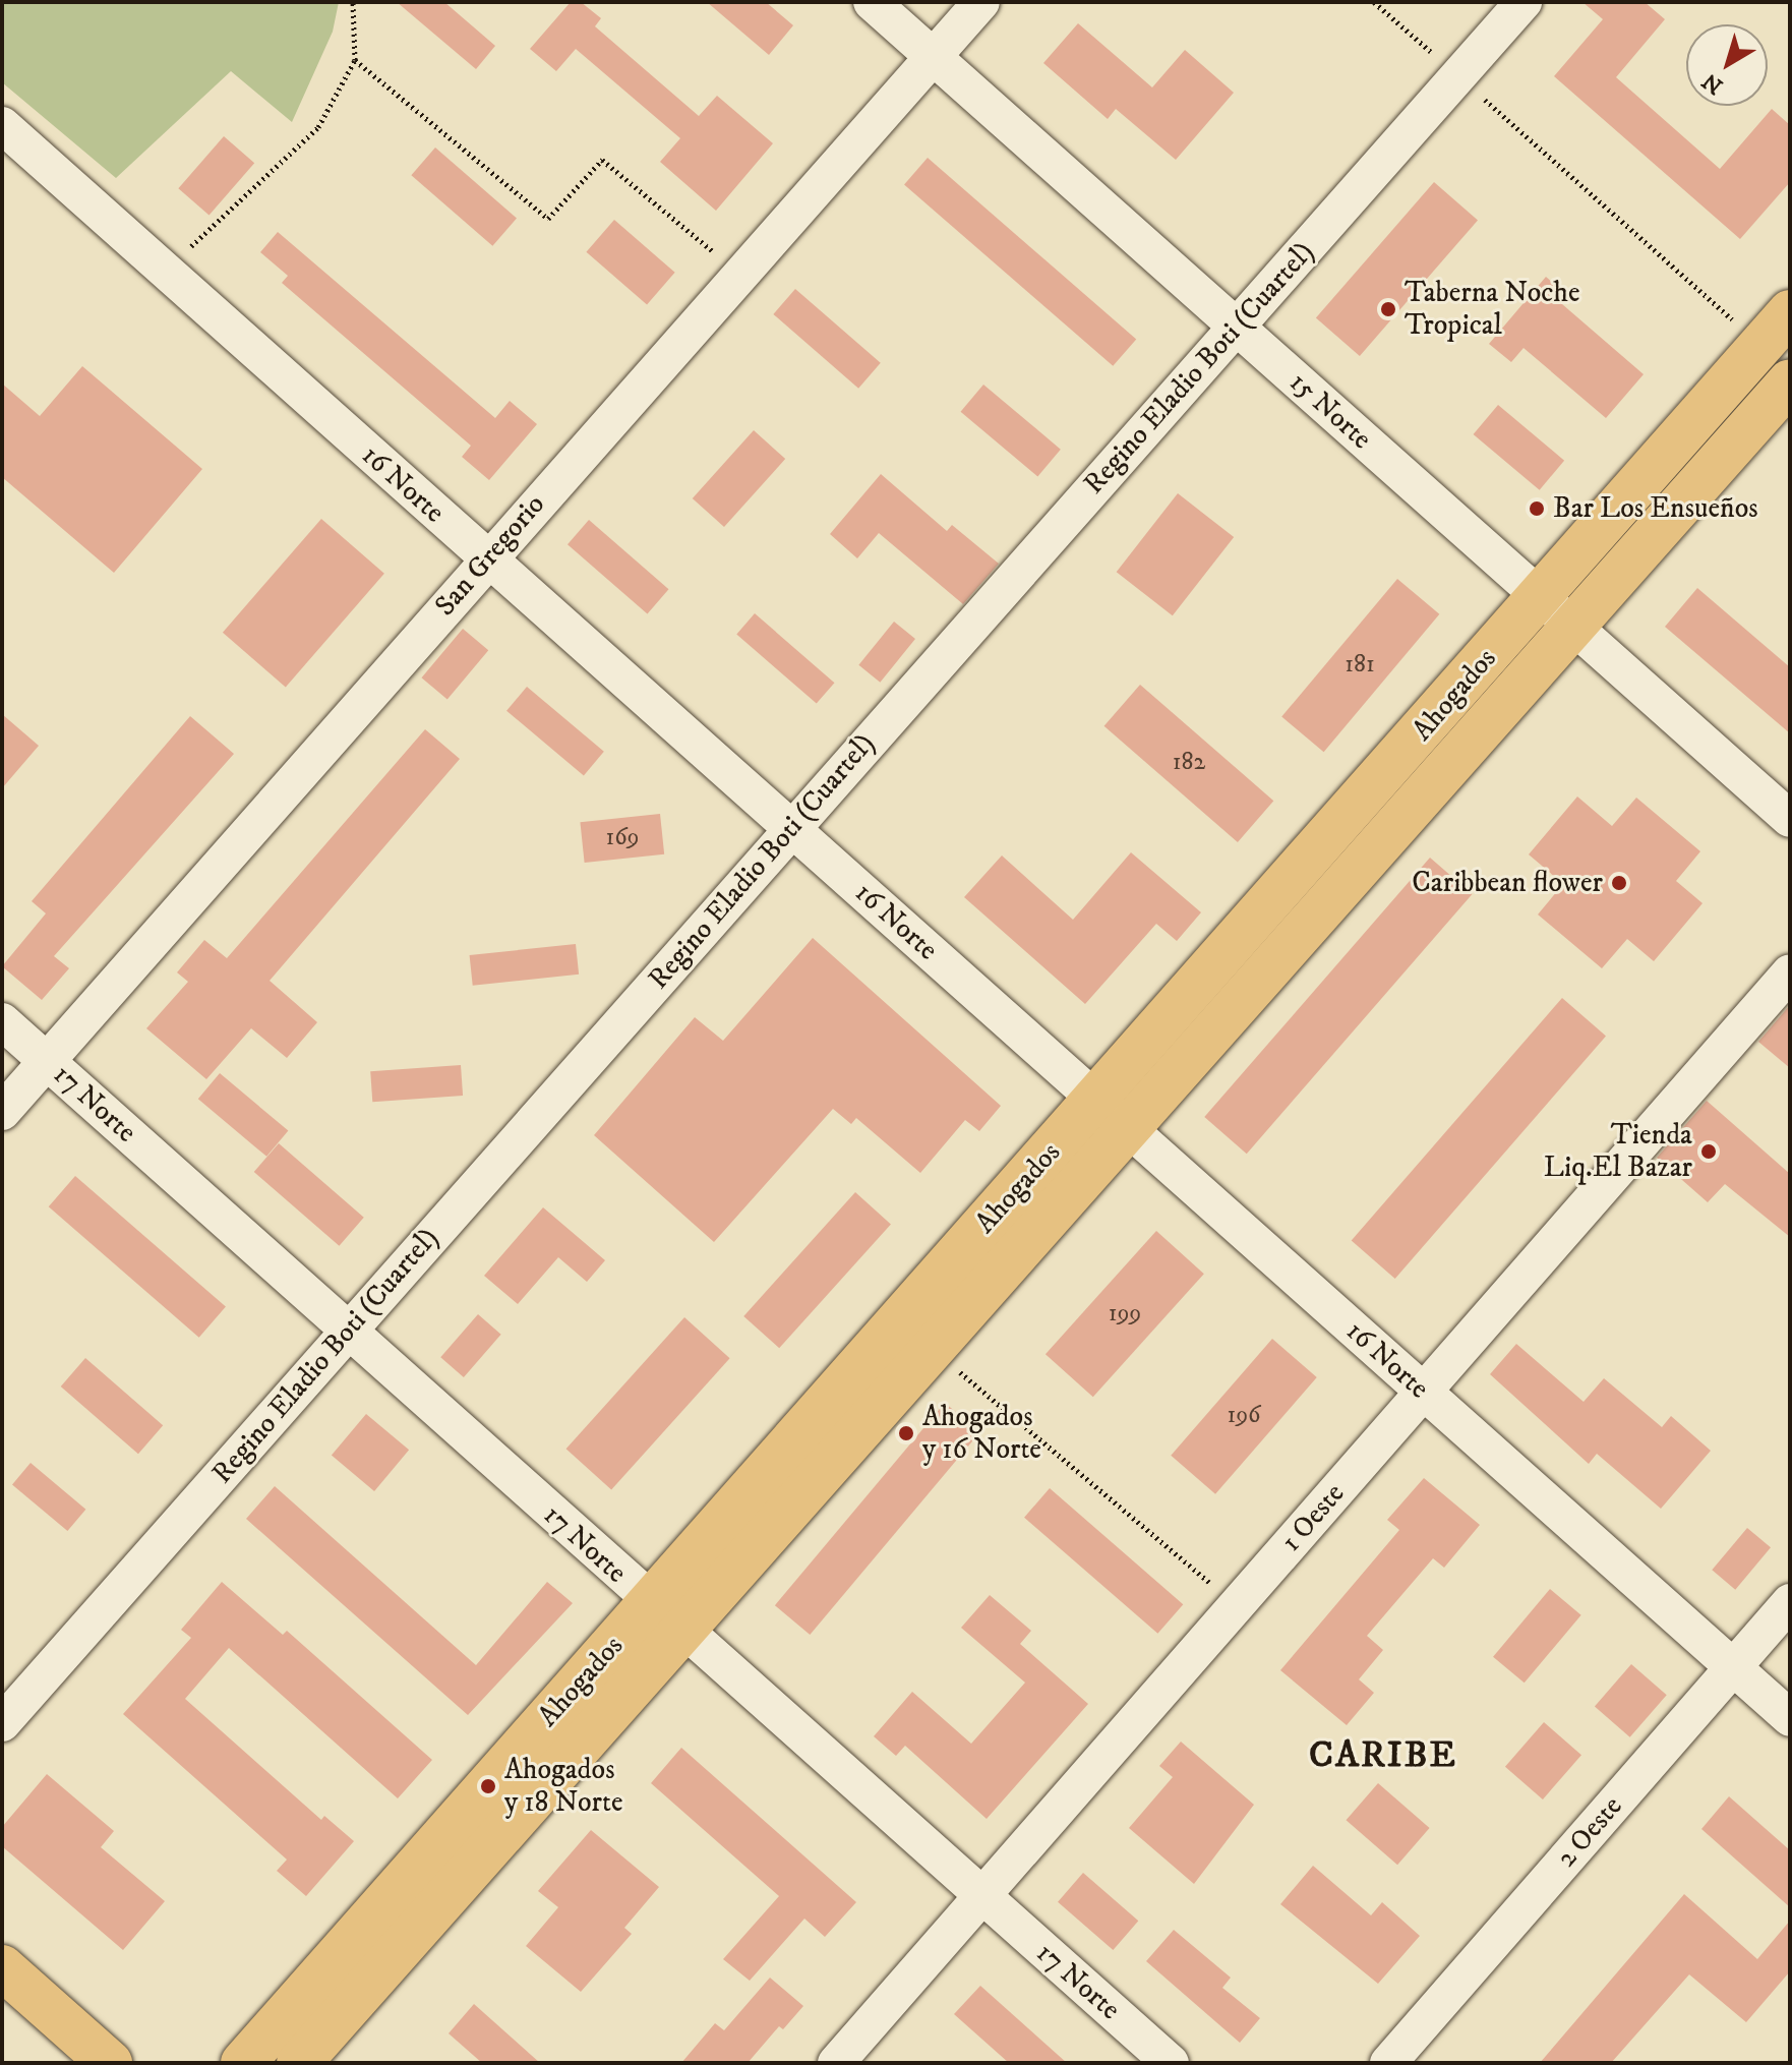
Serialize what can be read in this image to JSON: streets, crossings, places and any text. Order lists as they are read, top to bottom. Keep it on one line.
{"streets":{"main road":["Ahogados"],"street":["Regino Eladio Boti (Cuartel)","15 Norte","16 Norte","San Gregorio","17 Norte","1 Oeste","2 Oeste"]},"crossings":[["Regino Eladio Boti (Cuartel)","15 Norte"],["Regino Eladio Boti (Cuartel)","16 Norte"],["Regino Eladio Boti (Cuartel)","17 Norte"],["15 Norte","San Gregorio"],["15 Norte","Ahogados"],["16 Norte","San Gregorio"],["16 Norte","Ahogados"],["16 Norte","1 Oeste"],["16 Norte","2 Oeste"],["San Gregorio","17 Norte"],["Ahogados","17 Norte"],["17 Norte","1 Oeste"]],"districts":["CARIBE"],"places":["Taberna Noche Tropical","Bar Los Ensueños","Caribbean flower","Tienda Liq.El Bazar","Ahogados y 16 Norte","Ahogados y 18 Norte"],"house_numbers":["181","182","169","199","196"],"north":"bottom left"}
